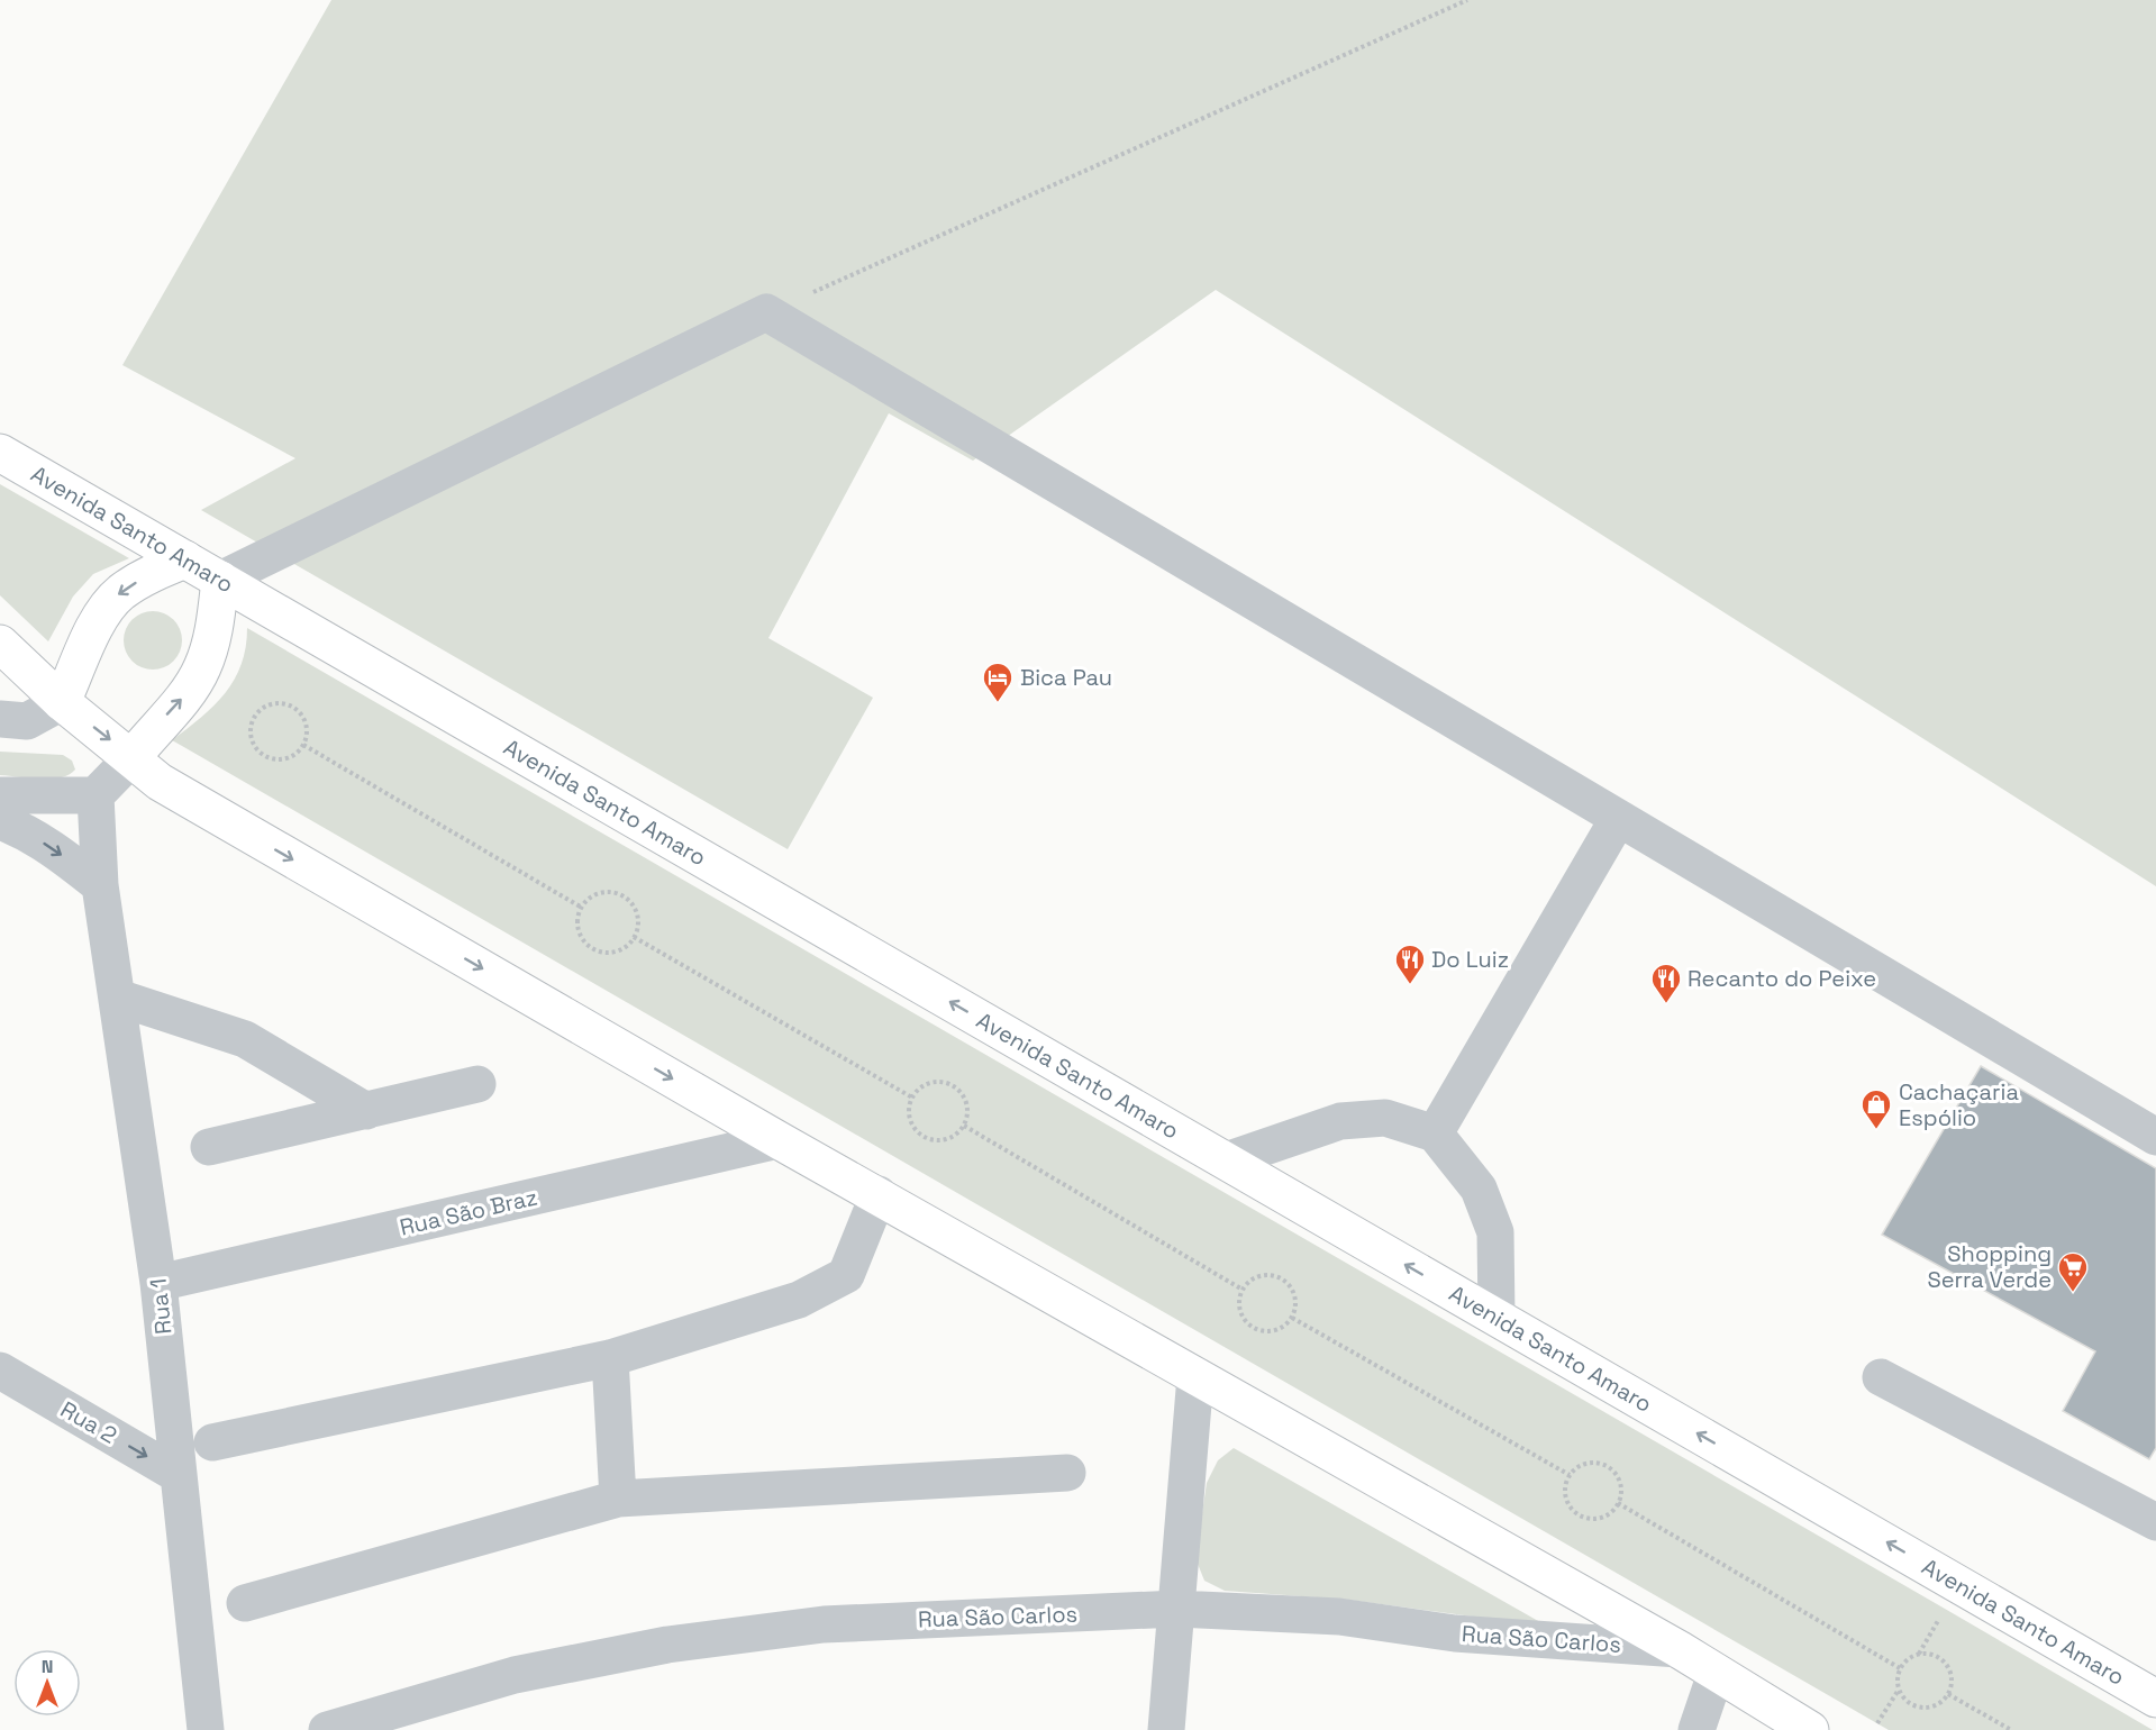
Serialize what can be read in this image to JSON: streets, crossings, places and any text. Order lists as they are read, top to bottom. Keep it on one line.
{"streets":{"main road":["Avenida Santo Amaro"],"street":["Rua São Braz","Rua 1","Rua 2","Rua São Carlos"]},"crossings":[["Rua São Braz","Rua 1"],["Rua 1","Rua 2"]],"one_way":["Rua 2"],"places":{"hotel":["Bica Pau"],"restaurant":["Do Luiz","Recanto do Peixe"],"shop":["Cachaçaria Espólio"],"supermarket":["Shopping Serra Verde"]},"north":"top"}
